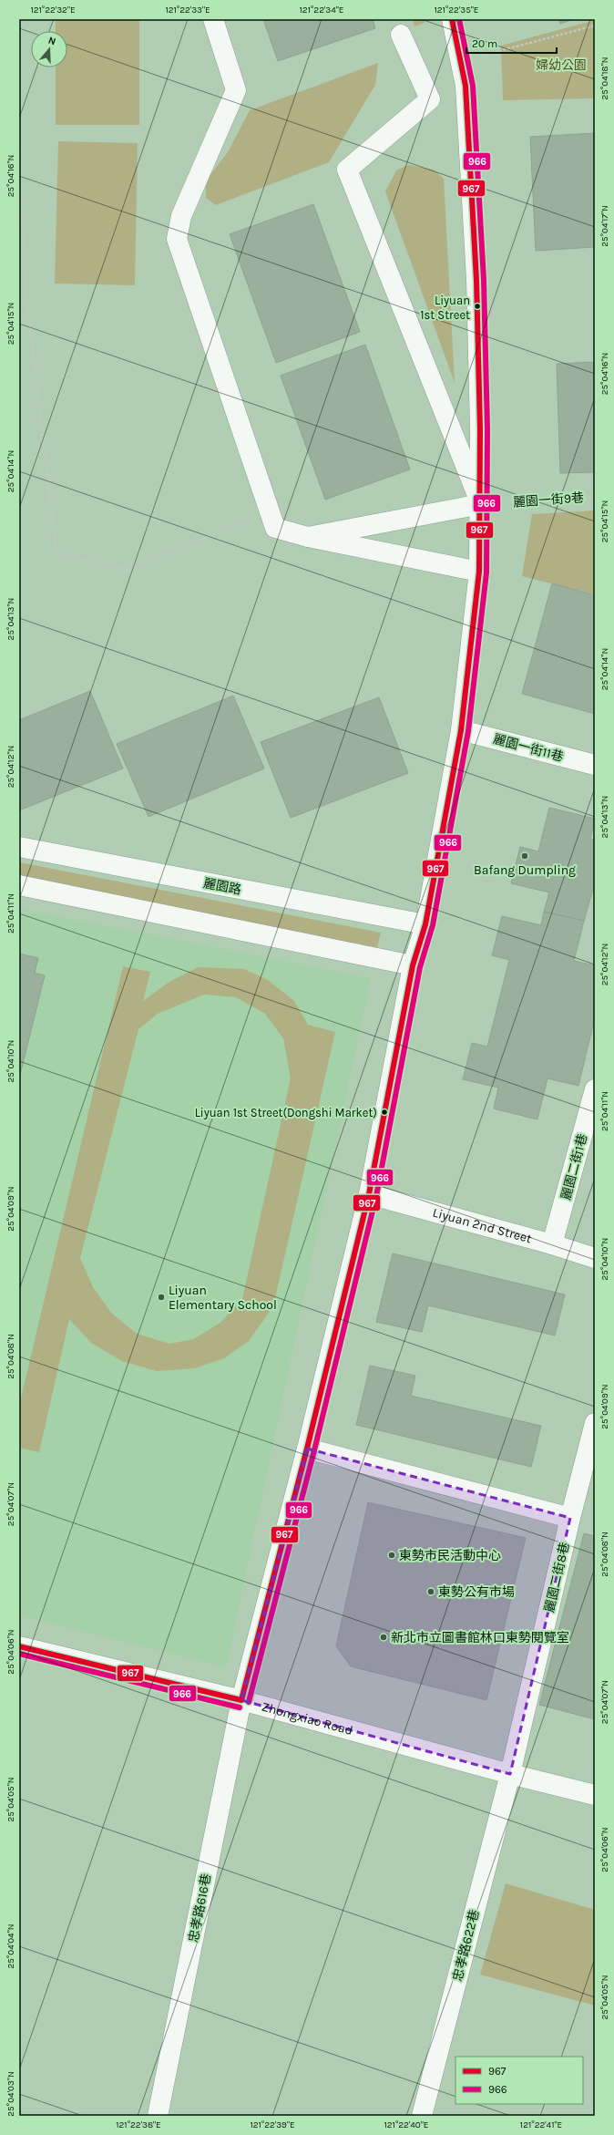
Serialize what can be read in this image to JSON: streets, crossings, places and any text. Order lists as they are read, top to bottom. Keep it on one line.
{"streets":{"street":["麗園一街11巷","麗園路","麗園二街1巷","Liyuan 2nd Street","麗園二街8巷","Zhongxiao Road","忠孝路616巷","忠孝路622巷"],"path":["麗園一街9巷"]},"crossings":[["麗園二街1巷","Liyuan 2nd Street"],["麗園二街8巷","Zhongxiao Road"],["麗園二街8巷","忠孝路622巷"],["Zhongxiao Road","忠孝路616巷"],["Zhongxiao Road","忠孝路622巷"]],"parks":["婦幼公園"],"places":["Liyuan 1st Street","Bafang Dumpling","Liyuan 1st Street(Dongshi Market)","Liyuan Elementary School","東勢市民活動中心","東勢公有市場","新北市立圖書館林口東勢閱覽室"],"lines":["transit line 967","transit line 966"],"legend":["967","966"],"scale_bar":"20 m","north":"top","coordinates":["121°22'32\"E","121°22'33\"E","121°22'34\"E","121°22'35\"E","25°04'18\"N","25°04'16\"N","25°04'17\"N","25°04'15\"N","25°04'14\"N","25°04'13\"N","25°04'12\"N","25°04'11\"N","25°04'10\"N","25°04'09\"N","25°04'08\"N","25°04'07\"N","25°04'06\"N","25°04'05\"N","25°04'04\"N","25°04'03\"N","121°22'38\"E","121°22'39\"E","121°22'40\"E","121°22'41\"E"]}
